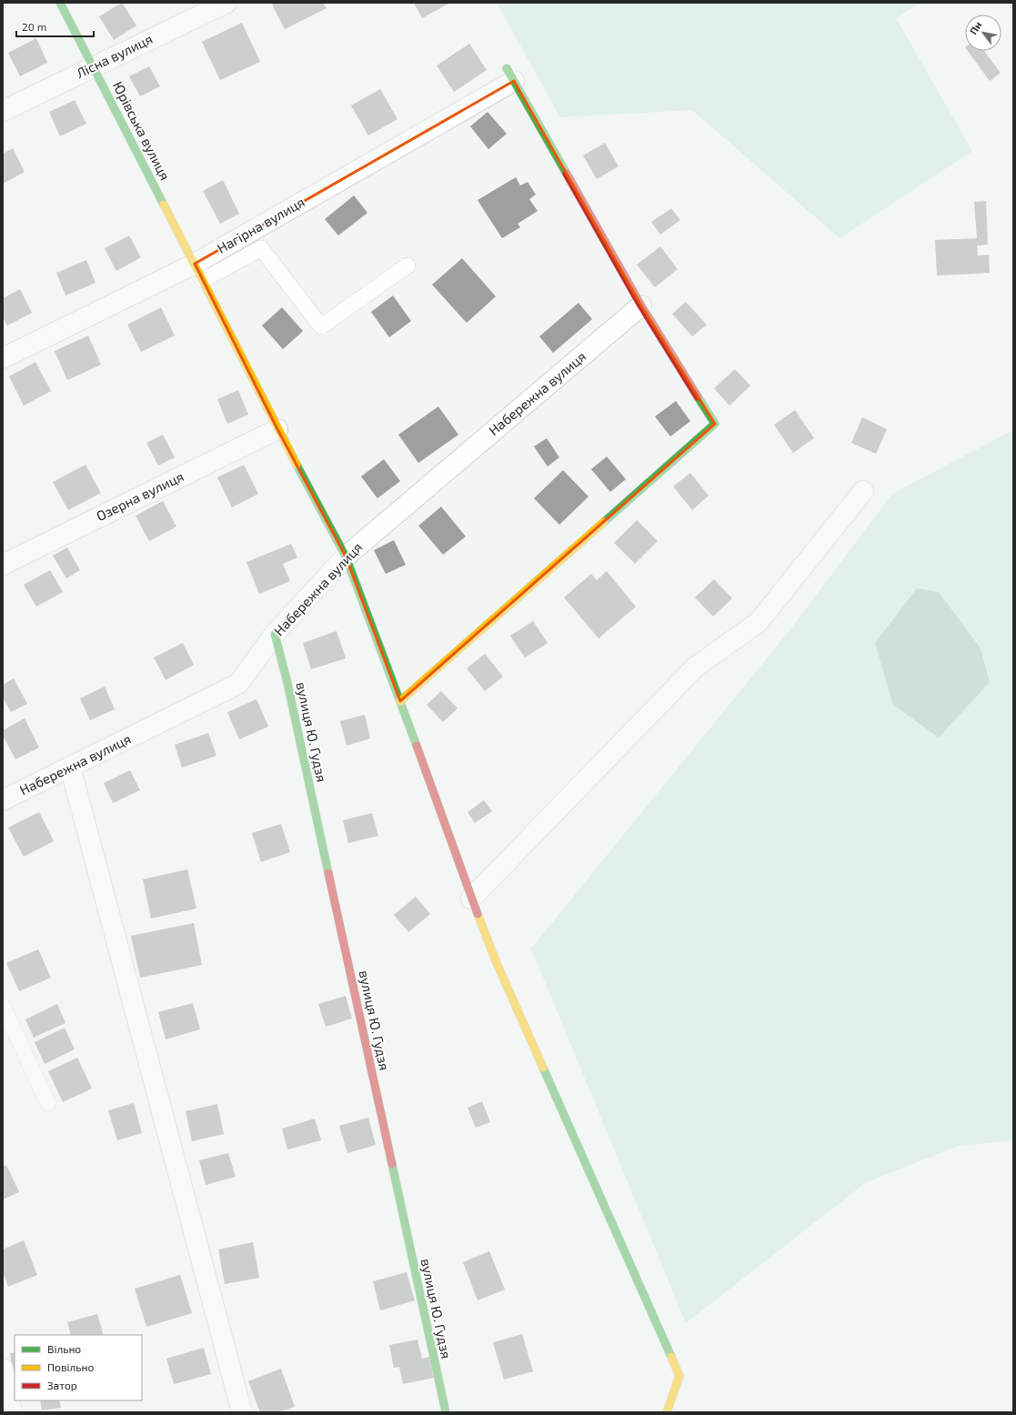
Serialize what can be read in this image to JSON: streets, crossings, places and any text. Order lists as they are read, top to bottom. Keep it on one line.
{"streets":{"street":["Лісна вулиця","Юрівська вулиця","Нагірна вулиця","Набережна вулиця","Озерна вулиця","вулиця Ю. Гудзя"]},"crossings":[["Лісна вулиця","Юрівська вулиця"],["Юрівська вулиця","Нагірна вулиця"],["Юрівська вулиця","Набережна вулиця"],["Юрівська вулиця","Озерна вулиця"],["Набережна вулиця","вулиця Ю. Гудзя"]],"legend":["Вільно","Повільно","Затор"],"scale_bar":"20 m","north":"top left"}
